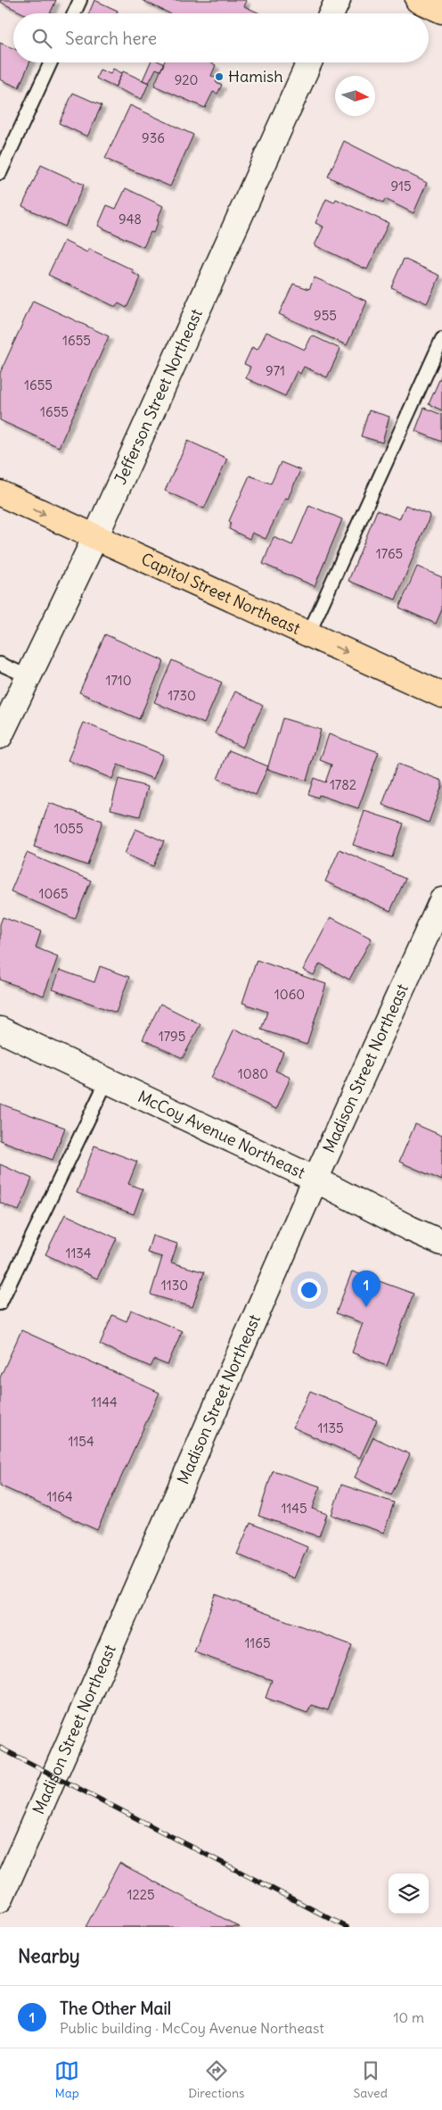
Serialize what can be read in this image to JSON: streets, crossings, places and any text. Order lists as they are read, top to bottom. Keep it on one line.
{"streets":{"main road":["Capitol Street Northeast"],"street":["Jefferson Street Northeast","Madison Street Northeast","McCoy Avenue Northeast"]},"crossings":[["Jefferson Street Northeast","Capitol Street Northeast"],["Madison Street Northeast","McCoy Avenue Northeast"]],"one_way":["Capitol Street Northeast"],"places":["Hamish"],"house_numbers":["920","936","915","948","955","1655","971","1655","1655","1765","1710","1730","1782","1055","1065","1060","1795","1080","1134","1130","1144","1135","1154","1164","1145","1165","1225"],"north":"right","page":{"search":"Search here","pins":"1","heading":"Nearby","list":[{"mark":"1","name":"The Other Mail","note":"Public building · McCoy Avenue Northeast","value":"10 m"}],"nav":["Map","Directions","Saved"]}}
